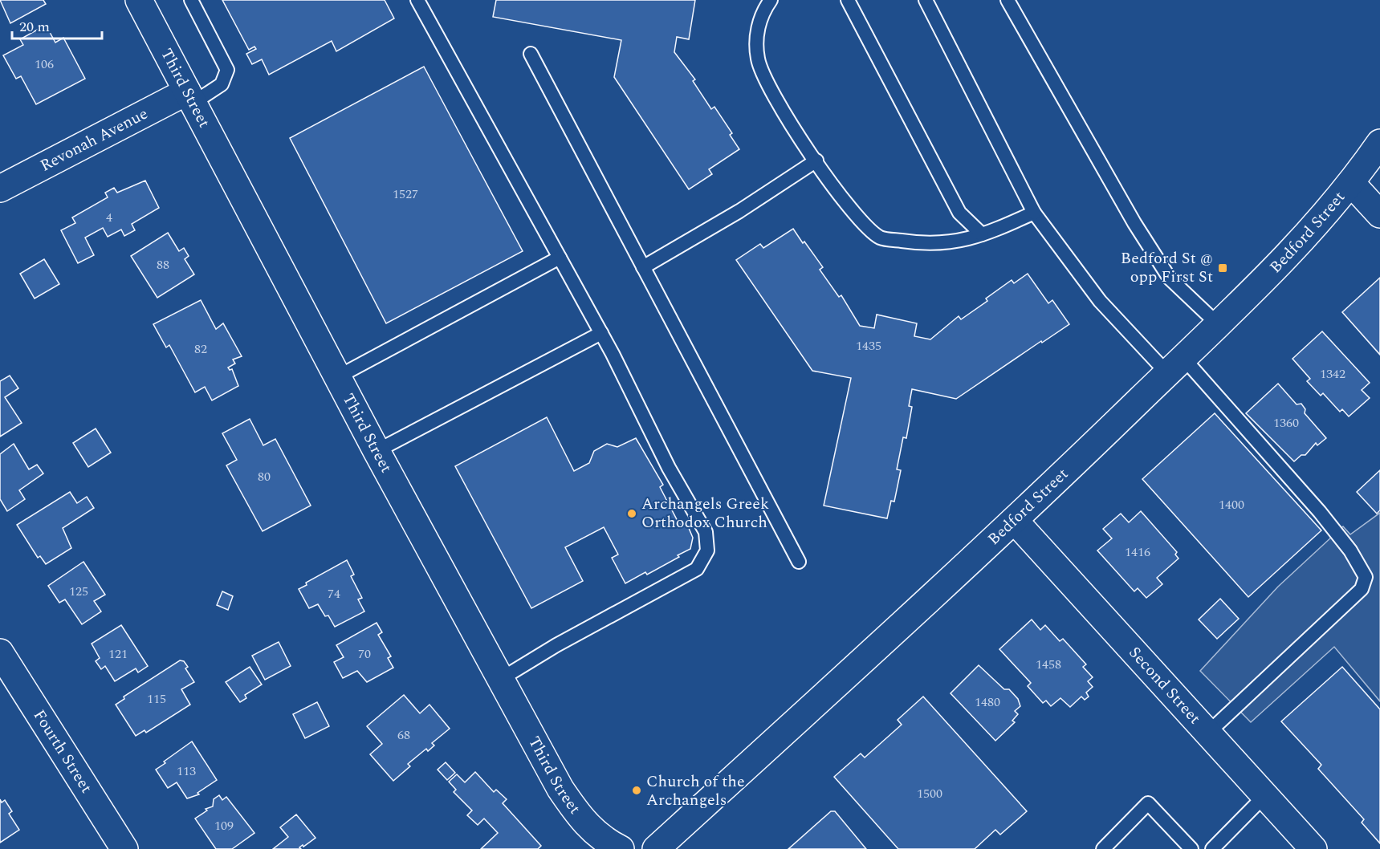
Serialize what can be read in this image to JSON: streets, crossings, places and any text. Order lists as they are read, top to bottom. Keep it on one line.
{"streets":{"street":["Third Street","Revonah Avenue","Bedford Street","Second Street","Fourth Street"]},"crossings":[["Third Street","Revonah Avenue"],["Bedford Street","Second Street"]],"places":{"transit":["Bedford St @ opp First St"],"other":["Archangels Greek Orthodox Church","Church of the Archangels"]},"house_numbers":["106","1527","4","88","1435","82","1342","1360","80","1400","1416","125","74","121","70","1458","115","1480","68","113","1500","109"],"scale_bar":"20 m"}
